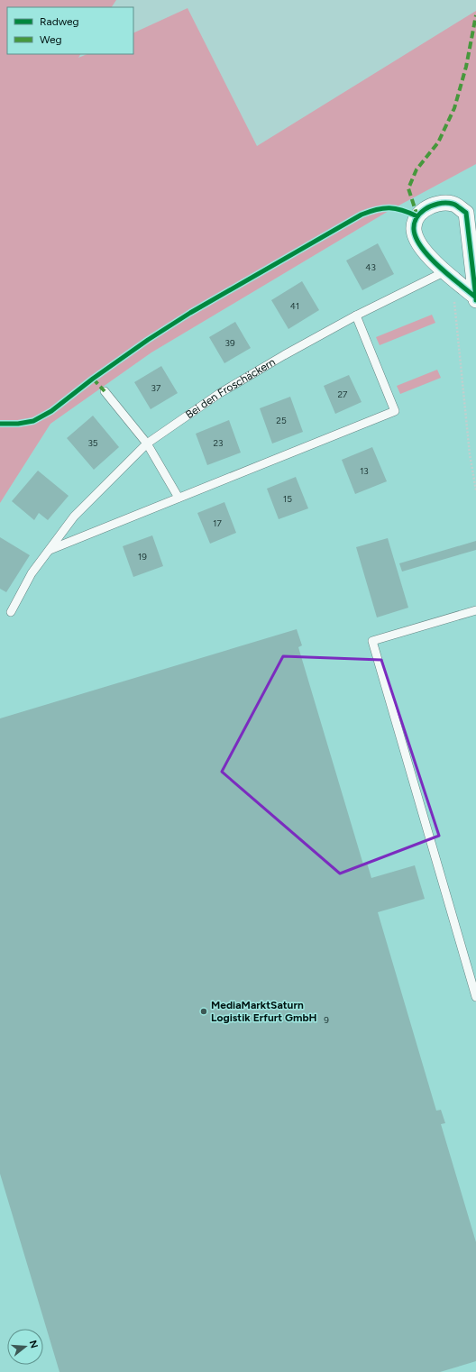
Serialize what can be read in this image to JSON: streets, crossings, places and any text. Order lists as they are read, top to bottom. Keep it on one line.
{"streets":{"lane":["Bei den Froschäckern"]},"places":["MediaMarktSaturn Logistik Erfurt GmbH"],"house_numbers":["43","41","39","37","27","25","35","23","13","15","17","19","9"],"legend":["Radweg","Weg"],"north":"right"}
